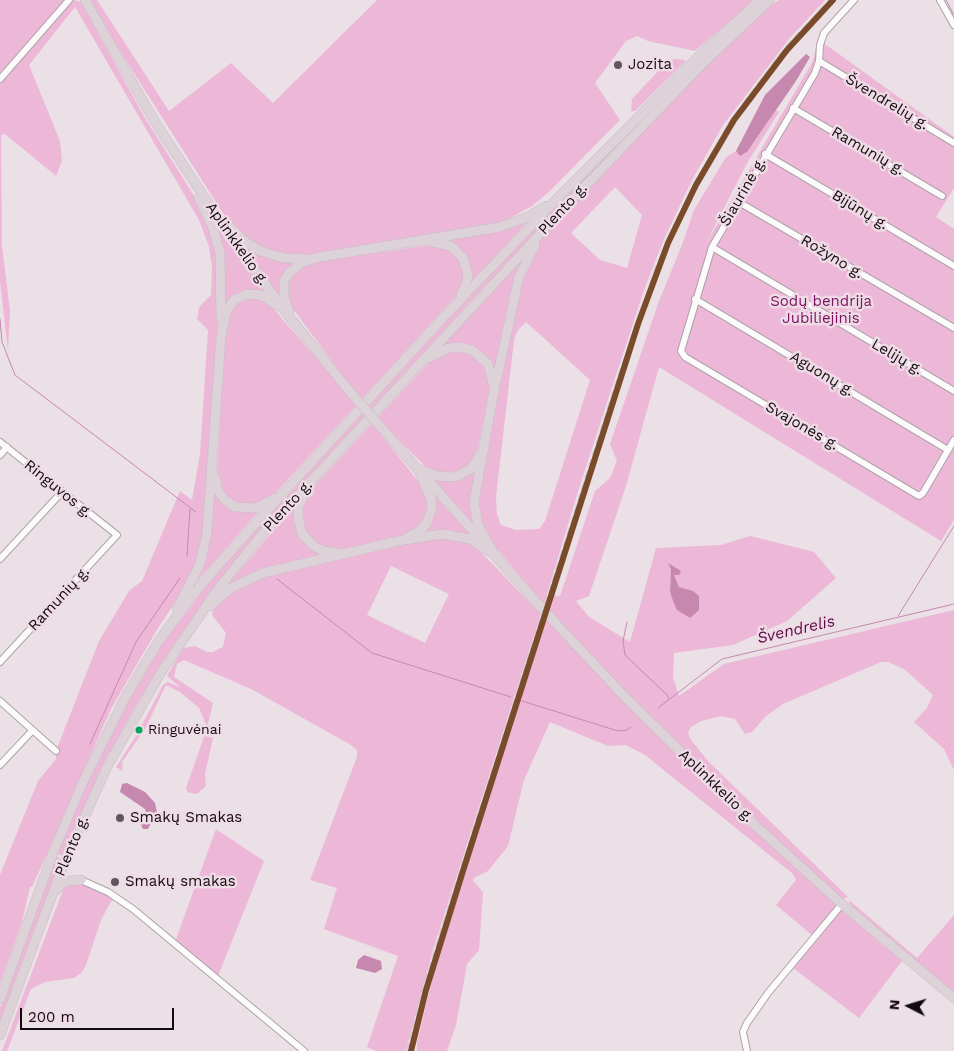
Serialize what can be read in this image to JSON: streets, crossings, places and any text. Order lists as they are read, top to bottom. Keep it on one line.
{"streets":{"highway":["Plento g.","Aplinkkelio g."],"street":["Švendrelių g.","Ramunių g.","Šiaurinė g.","Bijūnų g.","Rožyno g.","Lelijų g.","Aguonų g.","Svajonės g.","Ringuvos g."]},"crossings":[["Švendrelių g.","Šiaurinė g."],["Ramunių g.","Šiaurinė g."],["Ramunių g.","Ringuvos g."],["Šiaurinė g.","Bijūnų g."],["Šiaurinė g.","Rožyno g."],["Šiaurinė g.","Lelijų g."],["Šiaurinė g.","Aguonų g."],["Šiaurinė g.","Svajonės g."],["Aguonų g.","Svajonės g."]],"water":["Švendrelis"],"parks":["Sodų bendrija Jubiliejinis"],"places":["Jozita","Ringuvėnai","Smakų Smakas","Smakų smakas"],"scale_bar":"200 m","north":"left"}
